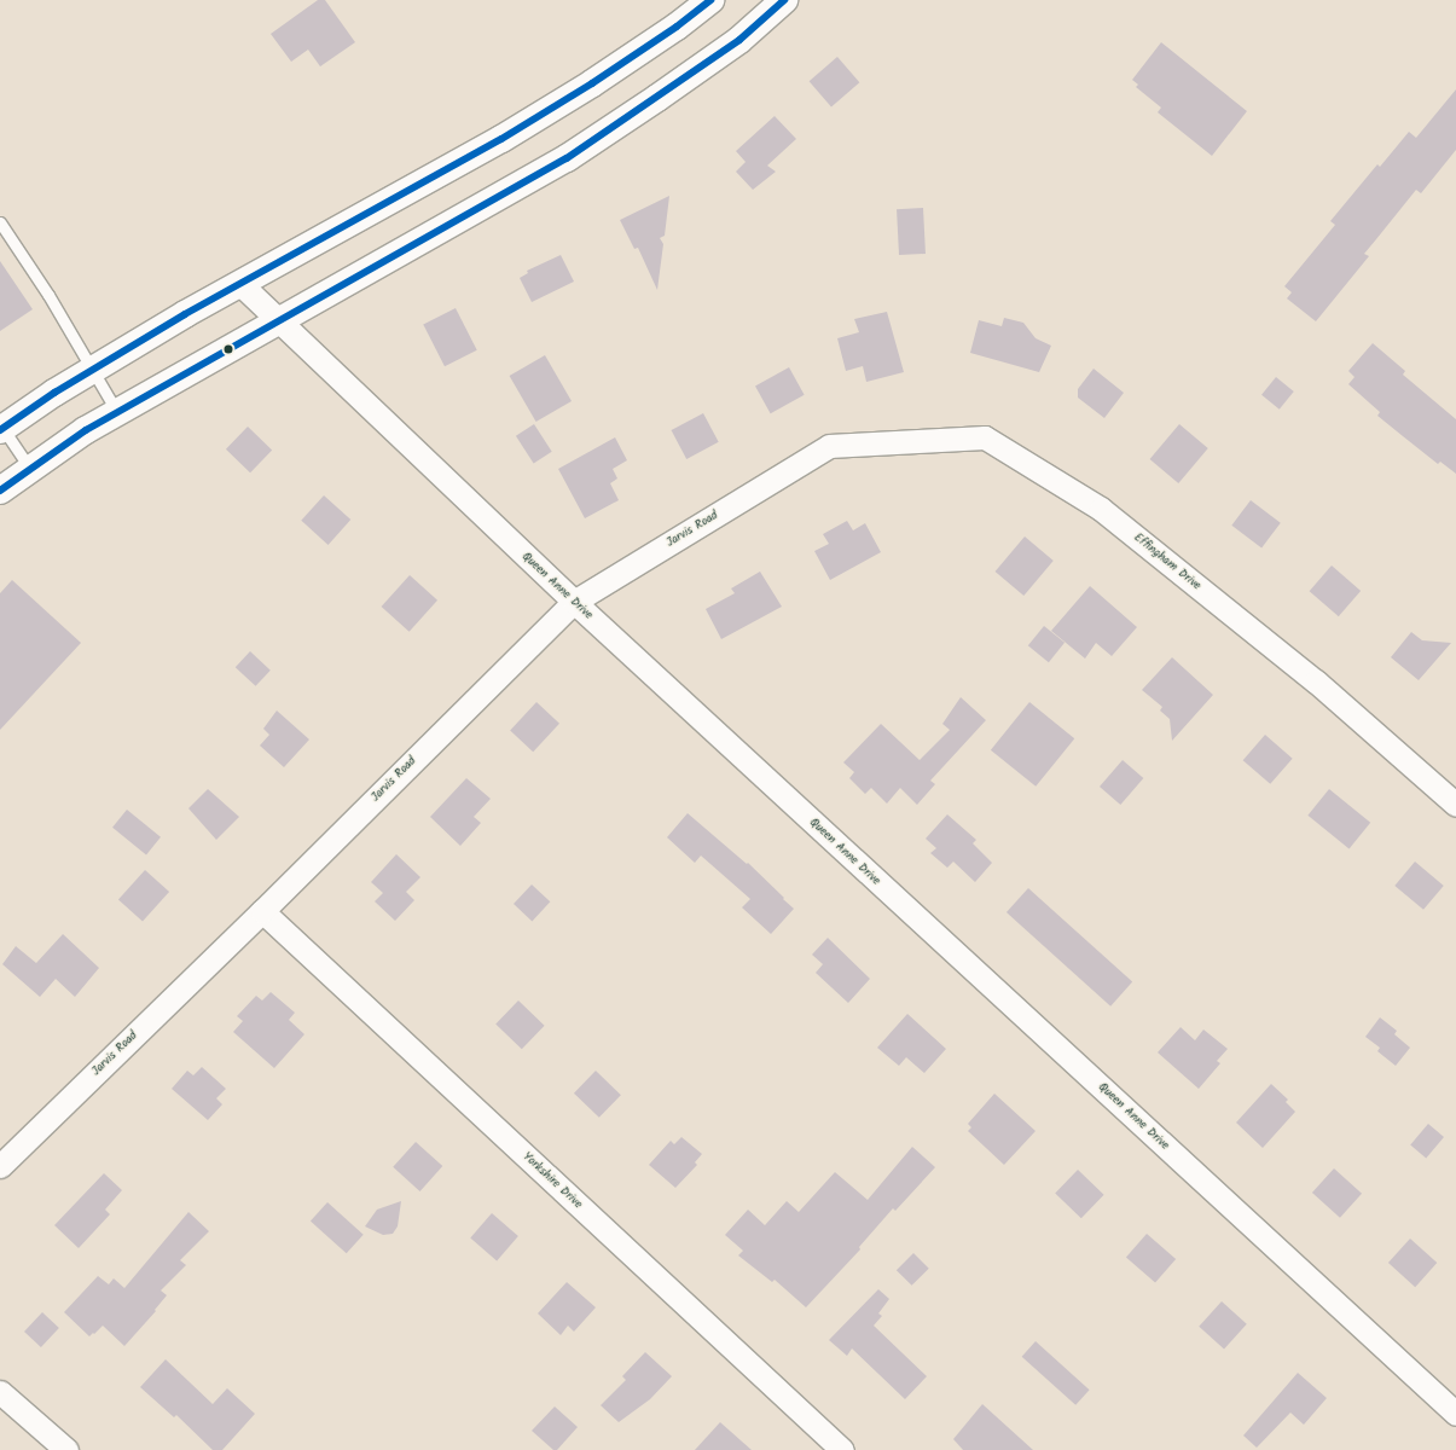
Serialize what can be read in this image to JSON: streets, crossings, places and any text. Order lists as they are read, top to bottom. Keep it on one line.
{"streets":{"street":["Jarvis Road","Effingham Drive","Queen Anne Drive","Yorkshire Drive"]},"crossings":[["Jarvis Road","Effingham Drive"],["Jarvis Road","Queen Anne Drive"],["Jarvis Road","Yorkshire Drive"]]}
